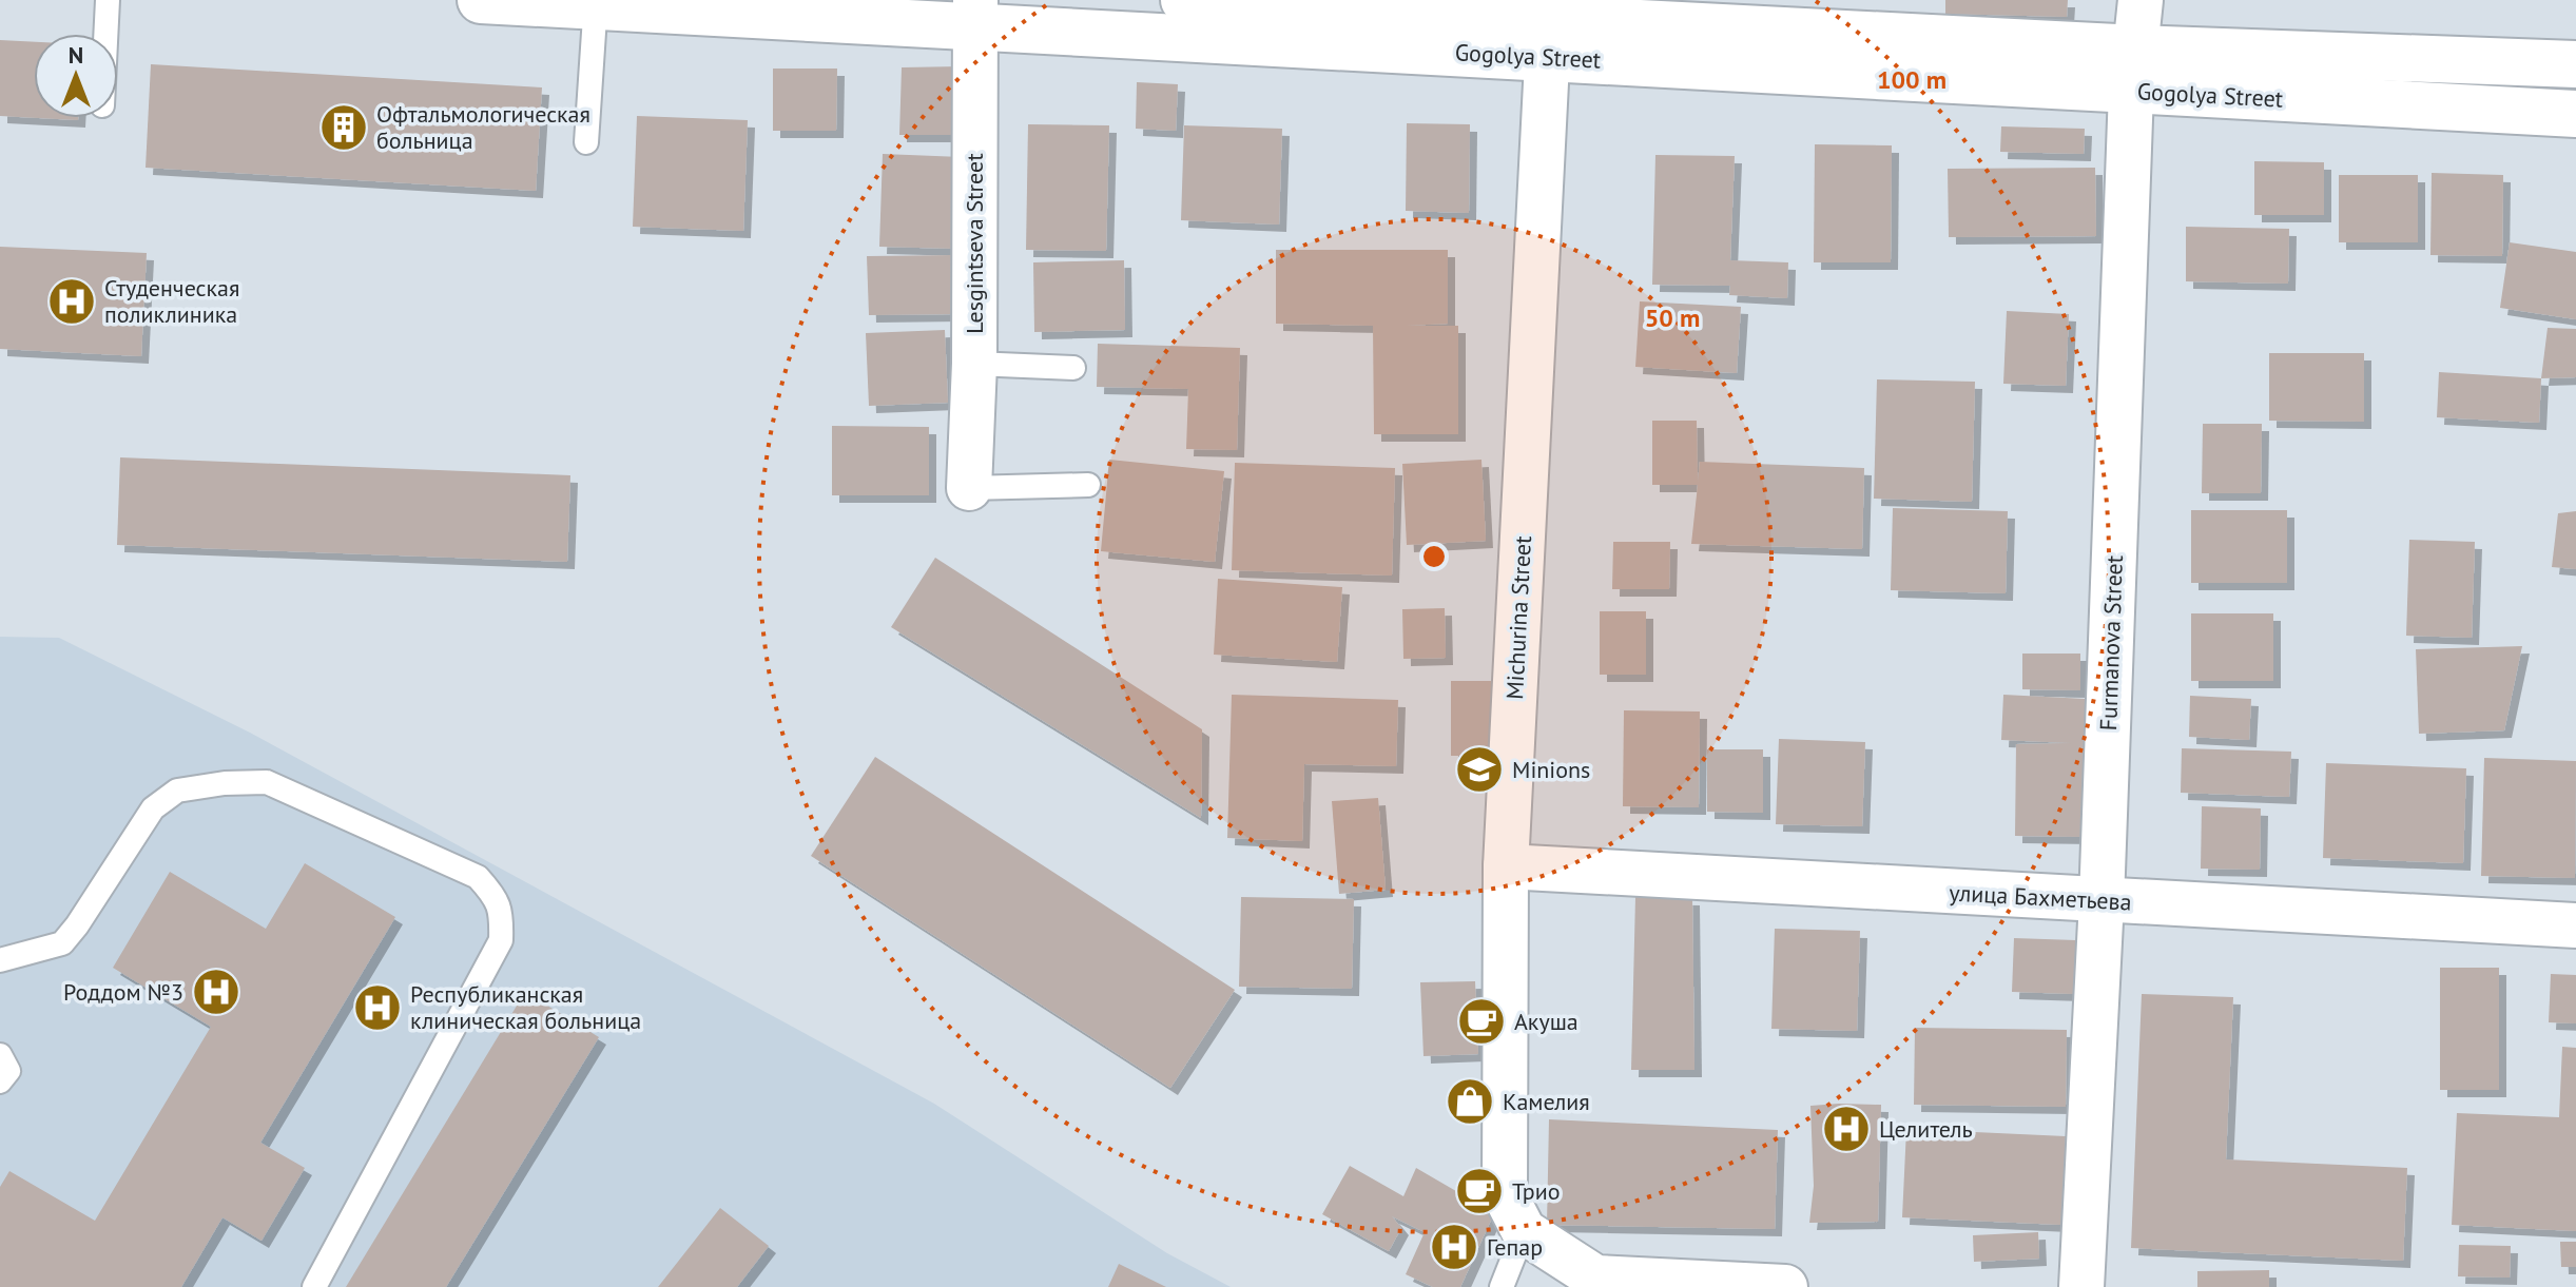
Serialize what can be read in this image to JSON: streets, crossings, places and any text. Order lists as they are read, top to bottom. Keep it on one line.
{"streets":{"street":["Gogolya Street","Lesgintseva Street","Michurina Street","Furmanova Street","улица Бахметьева"]},"crossings":[["Gogolya Street","Lesgintseva Street"],["Gogolya Street","Michurina Street"],["Gogolya Street","Furmanova Street"],["Michurina Street","улица Бахметьева"],["Furmanova Street","улица Бахметьева"]],"places":{"building":["Офтальмологическая больница"],"hospital":["Студенческая поликлиника","Роддом №3","Республиканская клиническая больница","Целитель","Гепар"],"school or university":["Minions"],"cafe":["Акуша","Трио"],"shop":["Камелия"]},"north":"top","rings":["100 m","50 m"]}
